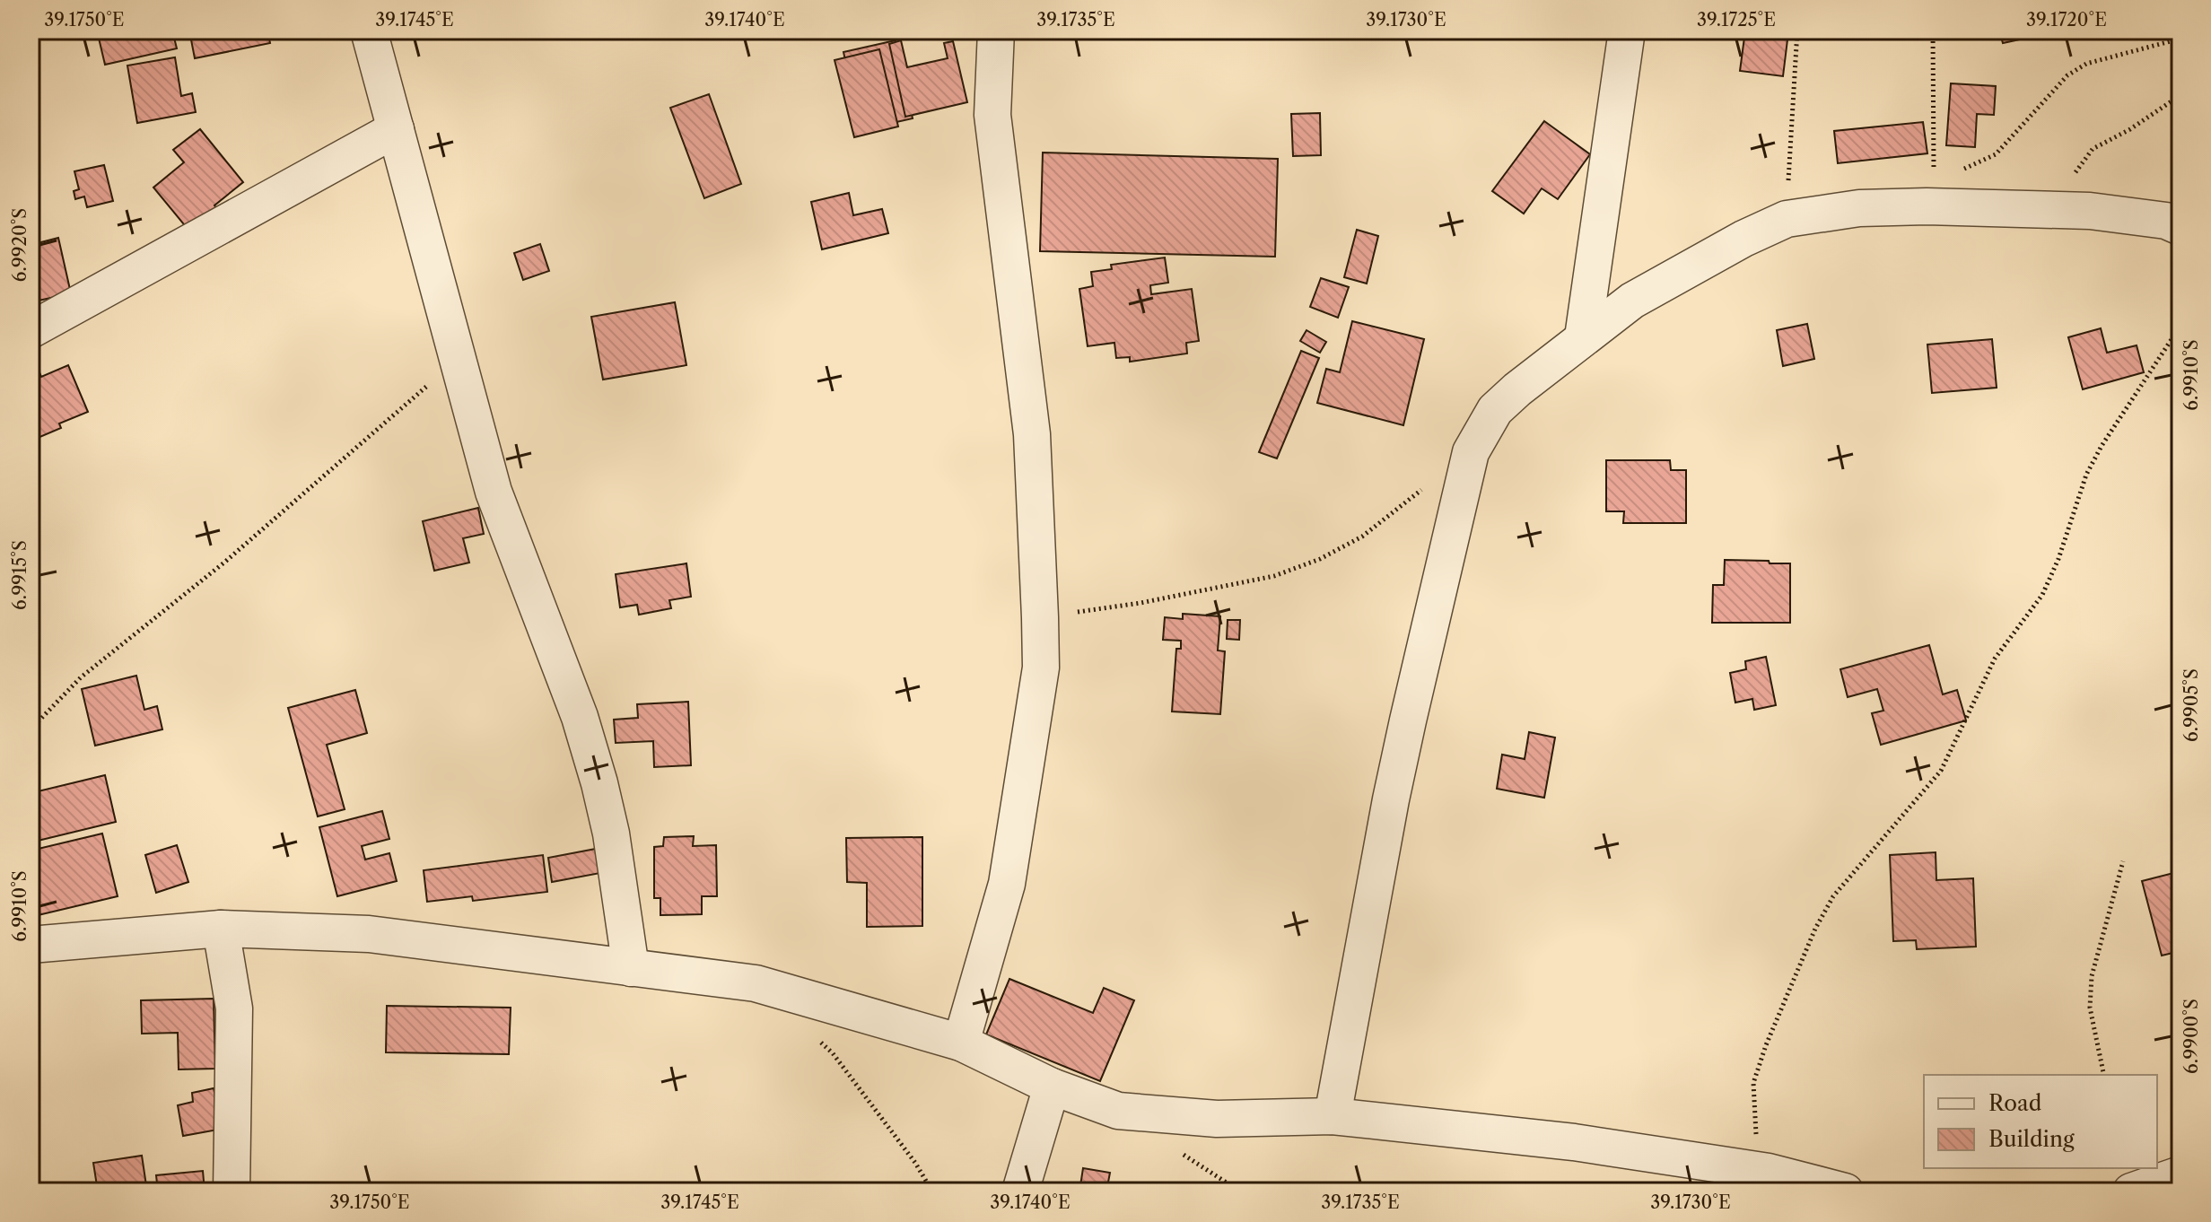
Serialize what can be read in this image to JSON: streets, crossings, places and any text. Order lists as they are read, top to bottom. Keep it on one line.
{"legend":["Road","Building"],"coordinates":["39.1750°E","39.1745°E","39.1740°E","39.1735°E","39.1730°E","39.1725°E","39.1720°E","6.9920°S","6.9910°S","6.9915°S","6.9905°S","6.9900°S"]}
